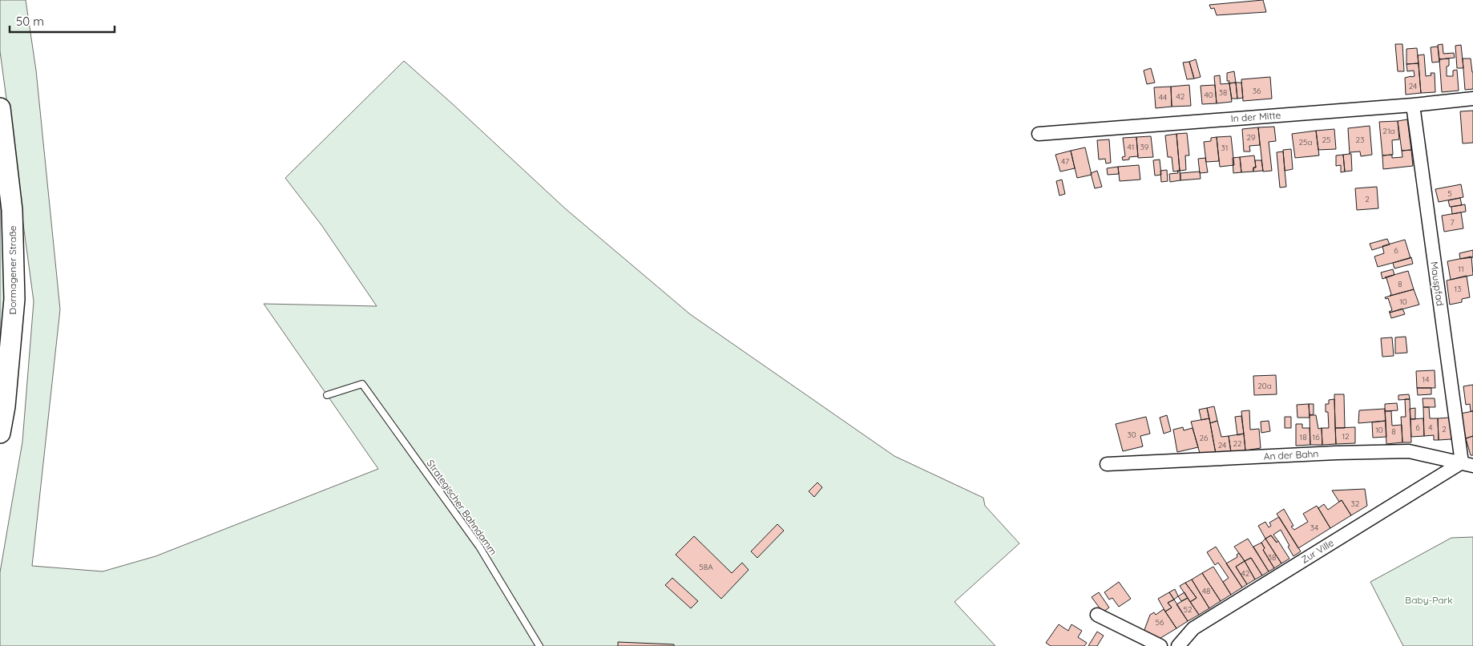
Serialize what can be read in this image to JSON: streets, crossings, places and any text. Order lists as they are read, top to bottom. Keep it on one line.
{"streets":{"main road":["Dormagener Straße"],"street":["In der Mitte","Mauspfad","An der Bahn","Zur Ville"],"lane":["Strategischer Bahndamm"]},"crossings":[["In der Mitte","Mauspfad"],["Mauspfad","An der Bahn"],["Mauspfad","Zur Ville"],["An der Bahn","Zur Ville"]],"parks":["Baby-Park"],"house_numbers":["24","36","38","40","42","44","21a","29","25","23","25a","41","39","31","47","5","2","7","6","11","8","13","10","14","20a","6","4","2","10","8","30","12","18","16","26","22","24","32","34","38","58A","42","48","52","56"],"scale_bar":"50 m"}
